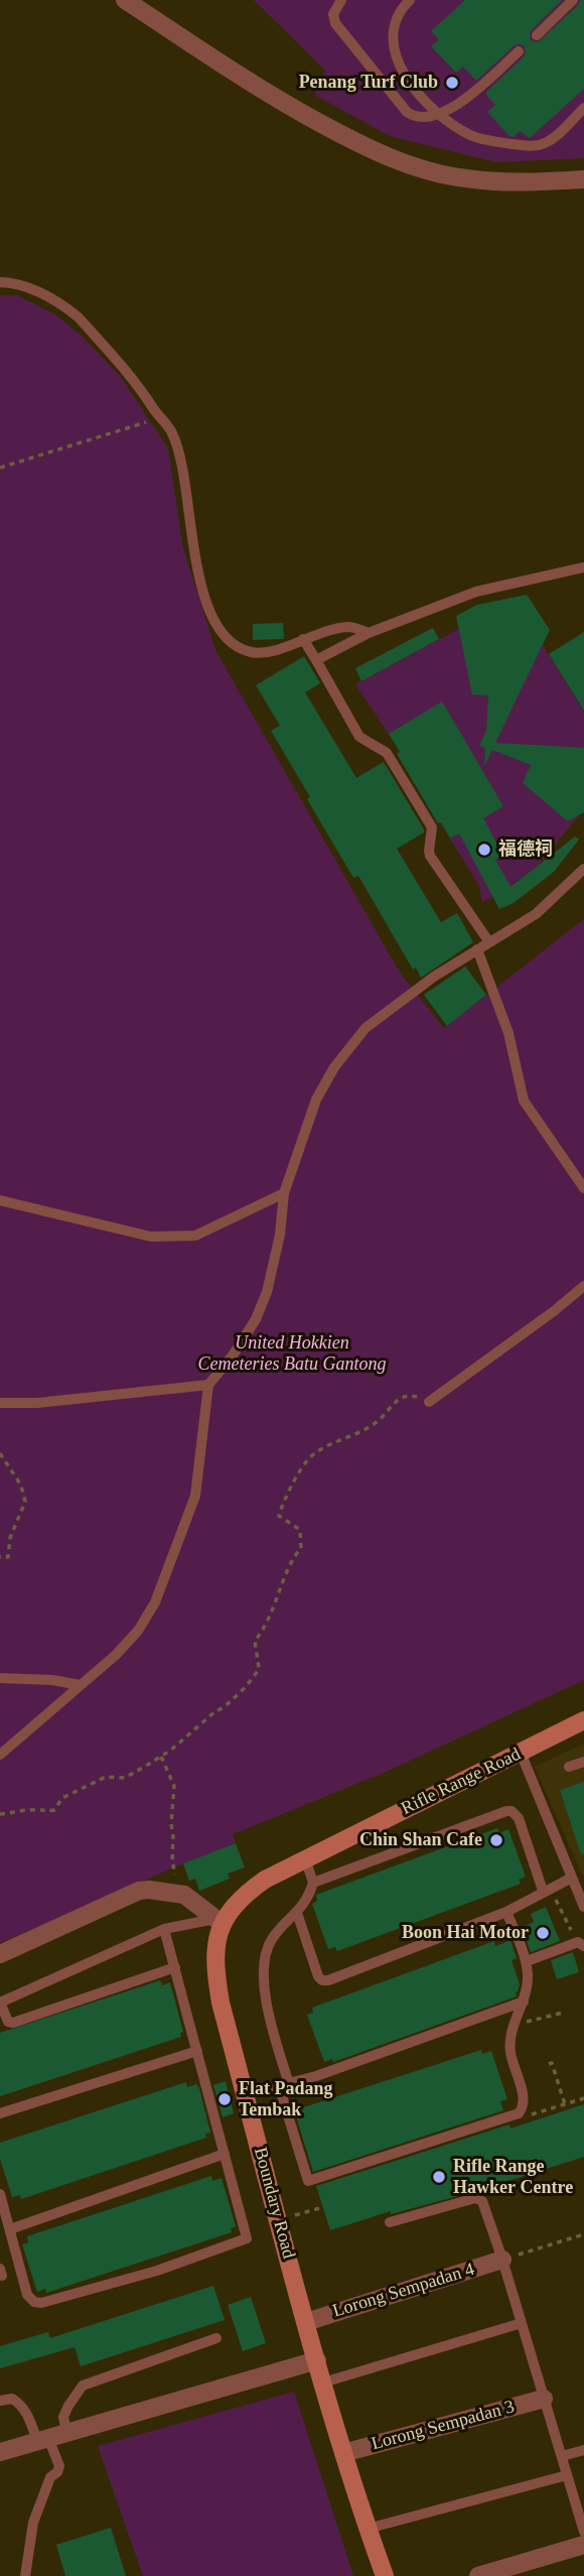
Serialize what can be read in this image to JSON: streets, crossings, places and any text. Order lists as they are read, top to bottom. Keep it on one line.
{"streets":{"street":["Rifle Range Road","Boundary Road","Lorong Sempadan 4","Lorong Sempadan 3"]},"crossings":[["Rifle Range Road","Boundary Road"],["Boundary Road","Lorong Sempadan 4"],["Boundary Road","Lorong Sempadan 3"]],"parks":["United Hokkien Cemeteries Batu Gantong"],"places":["Penang Turf Club","福德祠","Chin Shan Cafe","Boon Hai Motor","Flat Padang Tembak","Rifle Range Hawker Centre"]}
